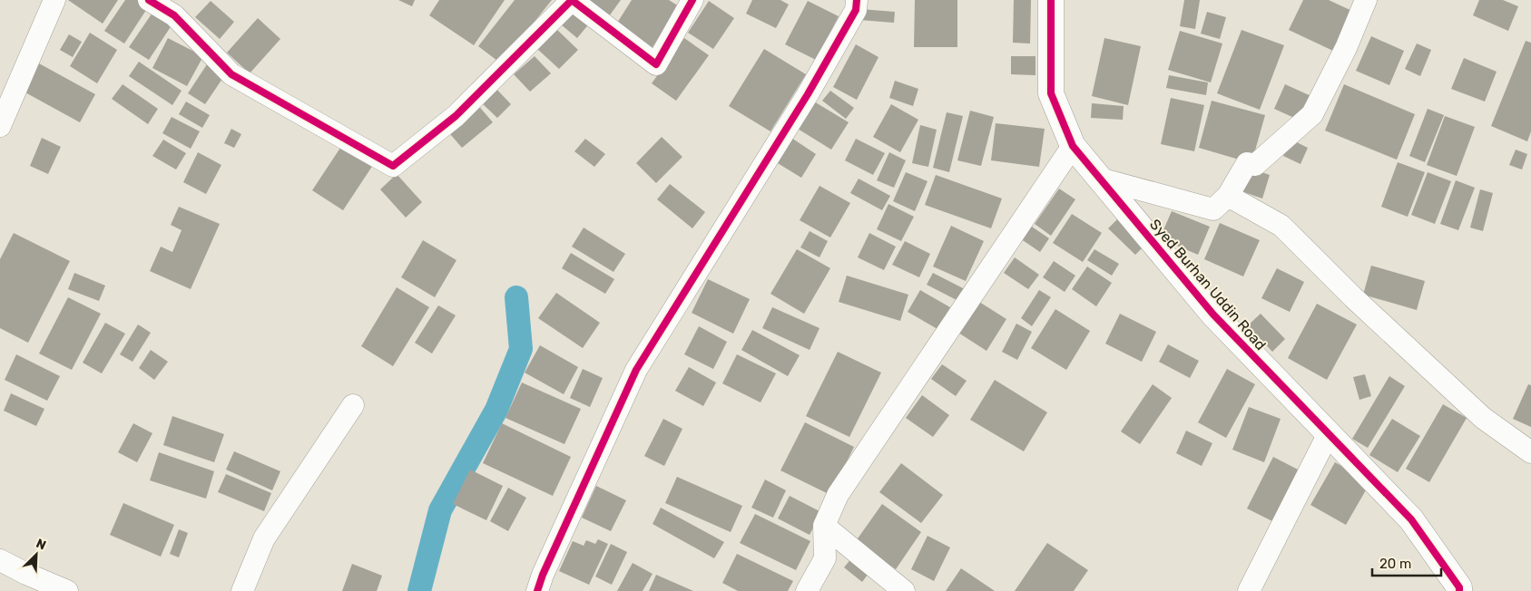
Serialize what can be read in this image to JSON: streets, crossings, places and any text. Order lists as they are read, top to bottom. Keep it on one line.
{"streets":{"street":["Syed Burhan Uddin Road"]},"scale_bar":"20 m","north":"top right"}
